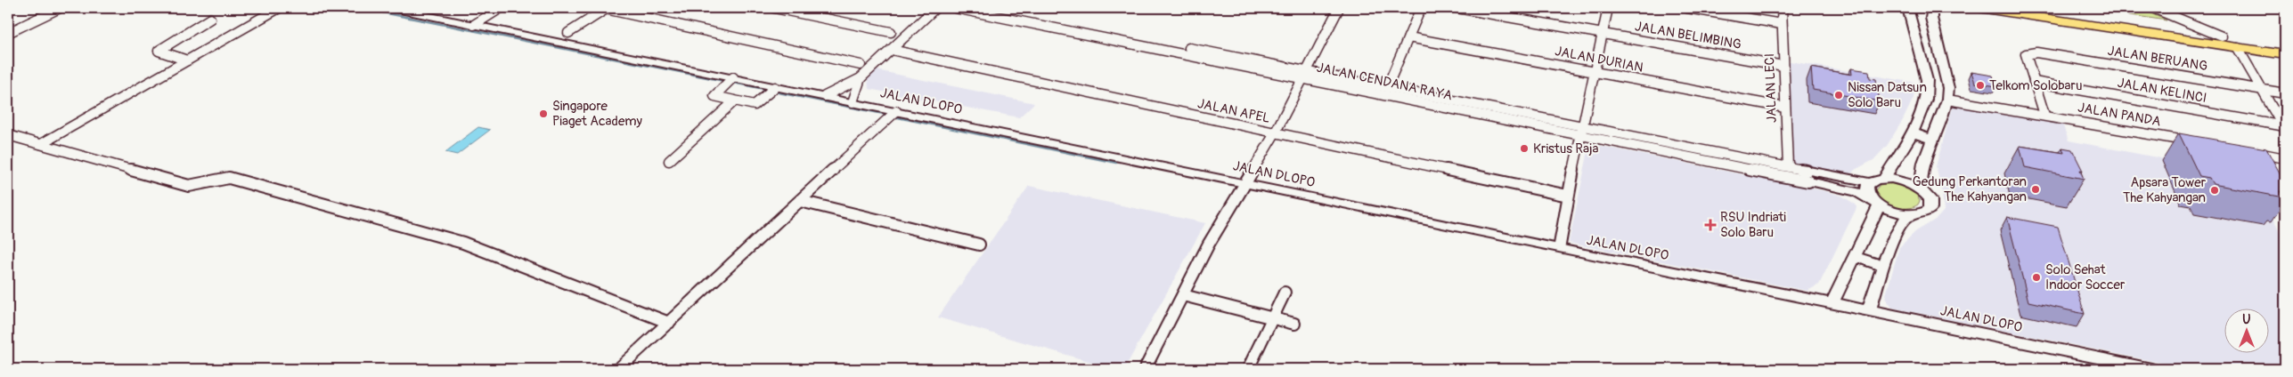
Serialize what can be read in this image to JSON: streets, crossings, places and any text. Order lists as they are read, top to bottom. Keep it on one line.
{"streets":{"street":["JALAN BELIMBING","JALAN BERUANG","JALAN DURIAN","JALAN CENDANA RAYA","JALAN LECI","JALAN KELINCI","JALAN DLOPO","JALAN APEL","JALAN PANDA"]},"crossings":[["JALAN BELIMBING","JALAN LECI"],["JALAN BERUANG","JALAN KELINCI"],["JALAN DURIAN","JALAN LECI"],["JALAN CENDANA RAYA","JALAN LECI"]],"places":{"other":["Telkom Solobaru","Nissan Datsun Solo Baru","Singapore Piaget Academy","Kristus Raja","Gedung Perkantoran The Kahyangan","Apsara Tower The Kahyangan","Solo Sehat Indoor Soccer"],"health":["RSU Indriati Solo Baru"]},"north":"top"}
